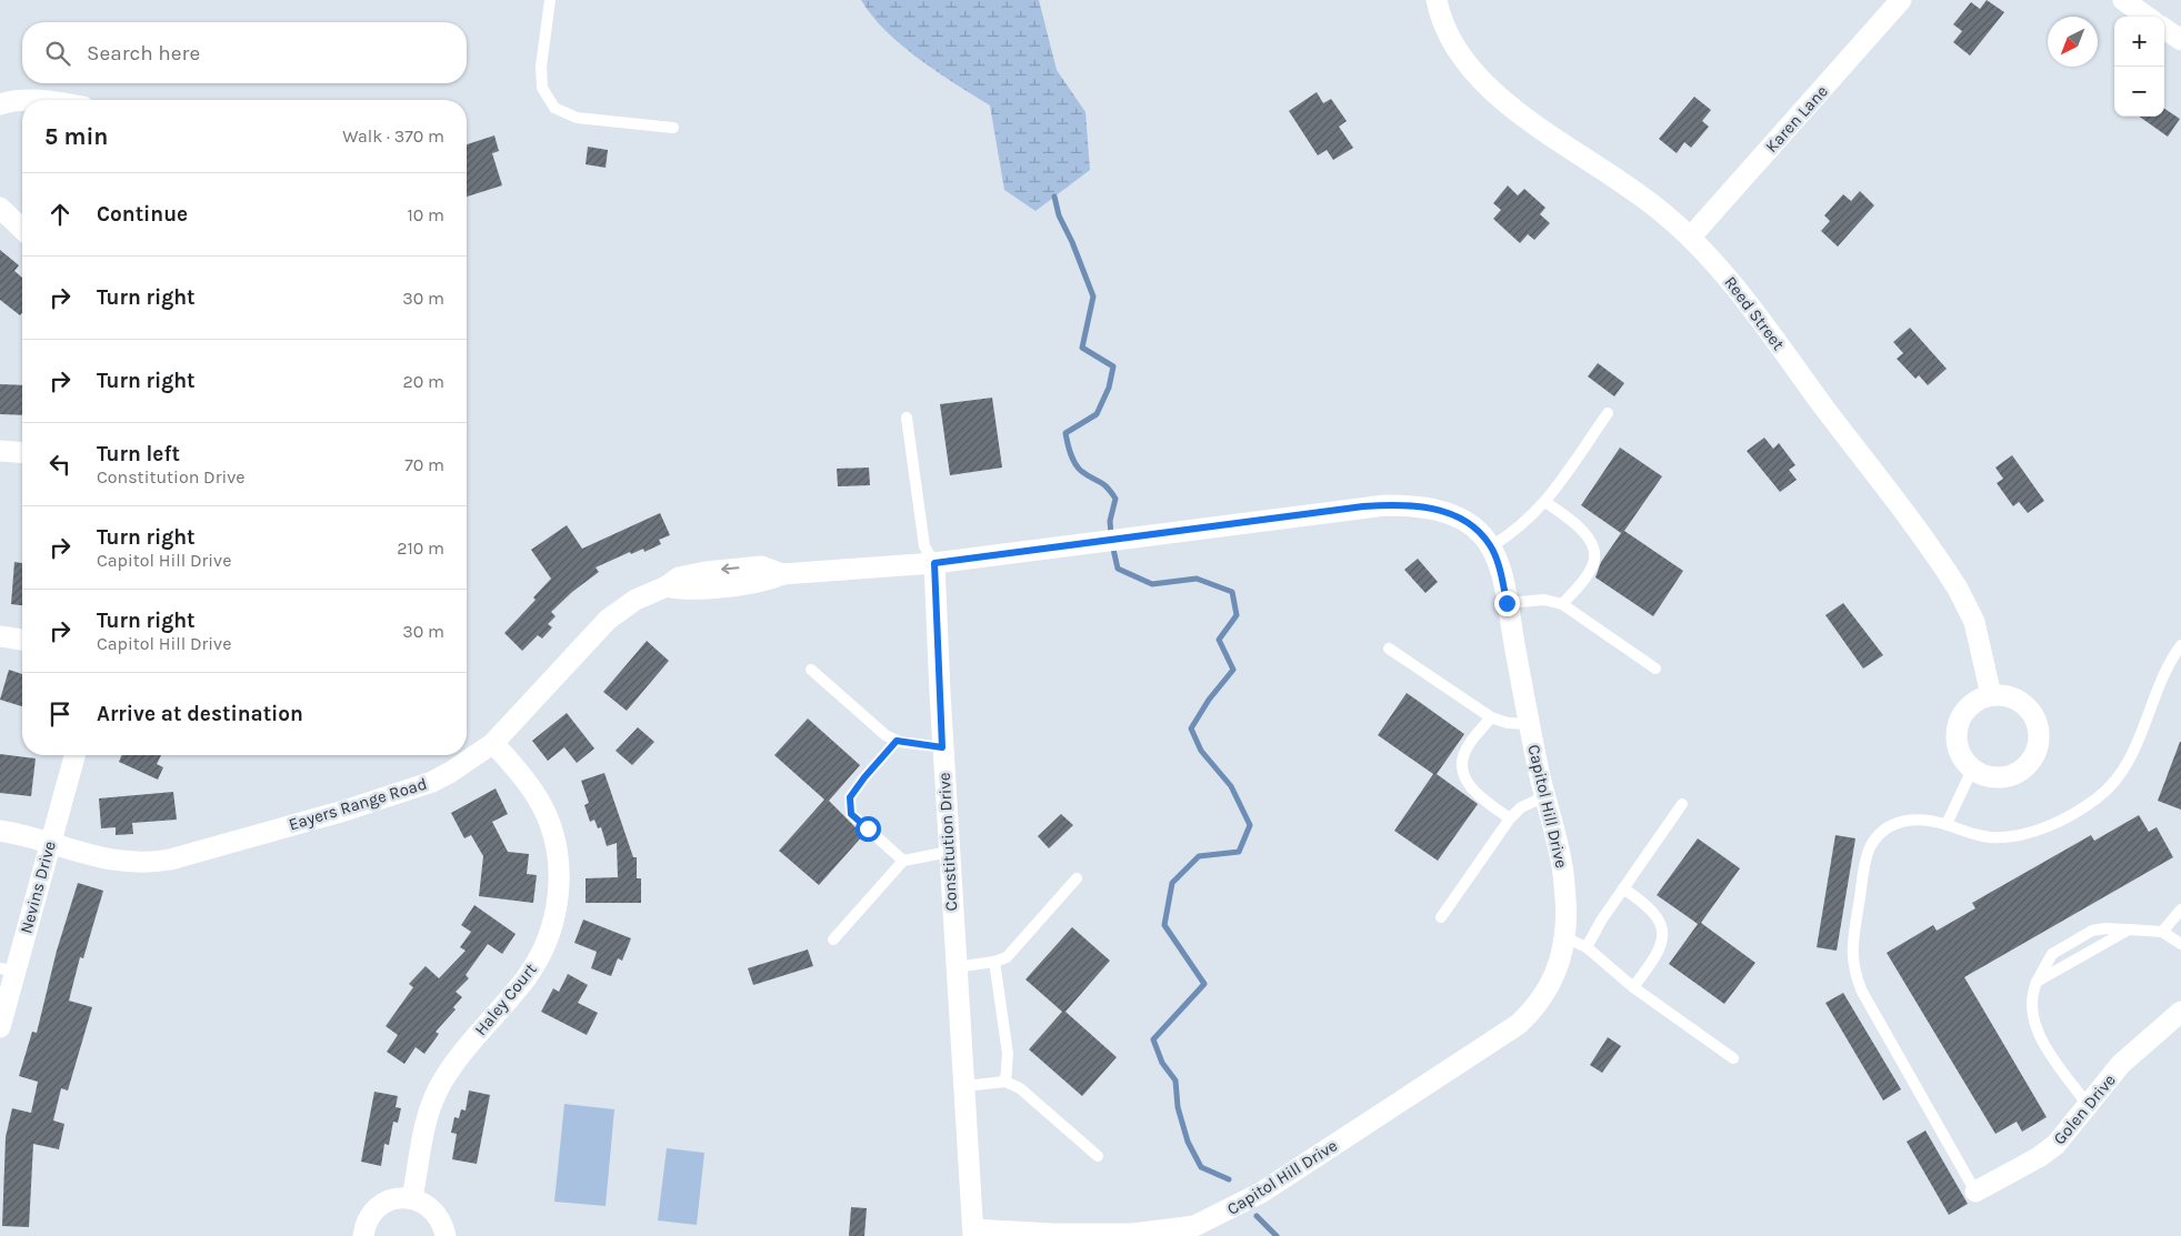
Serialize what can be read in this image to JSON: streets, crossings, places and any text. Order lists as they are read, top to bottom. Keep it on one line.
{"streets":{"street":["Karen Lane","Reed Street","Eayers Range Road","Capitol Hill Drive","Constitution Drive","Nevins Drive","Haley Court","Golen Drive"]},"crossings":[["Karen Lane","Reed Street"],["Eayers Range Road","Capitol Hill Drive"],["Eayers Range Road","Constitution Drive"],["Eayers Range Road","Nevins Drive"],["Eayers Range Road","Haley Court"],["Capitol Hill Drive","Constitution Drive"]],"north":"bottom left","page":{"map_buttons":["+","−"],"search":"Search here","heading":["5 min","Walk · 370 m"],"list":[["Continue","10 m"],["Turn right","30 m"],["Turn right","20 m"],["Turn left","Constitution Drive","70 m"],["Turn right","Capitol Hill Drive","210 m"],["Turn right","Capitol Hill Drive","30 m"],"Arrive at destination"]}}
